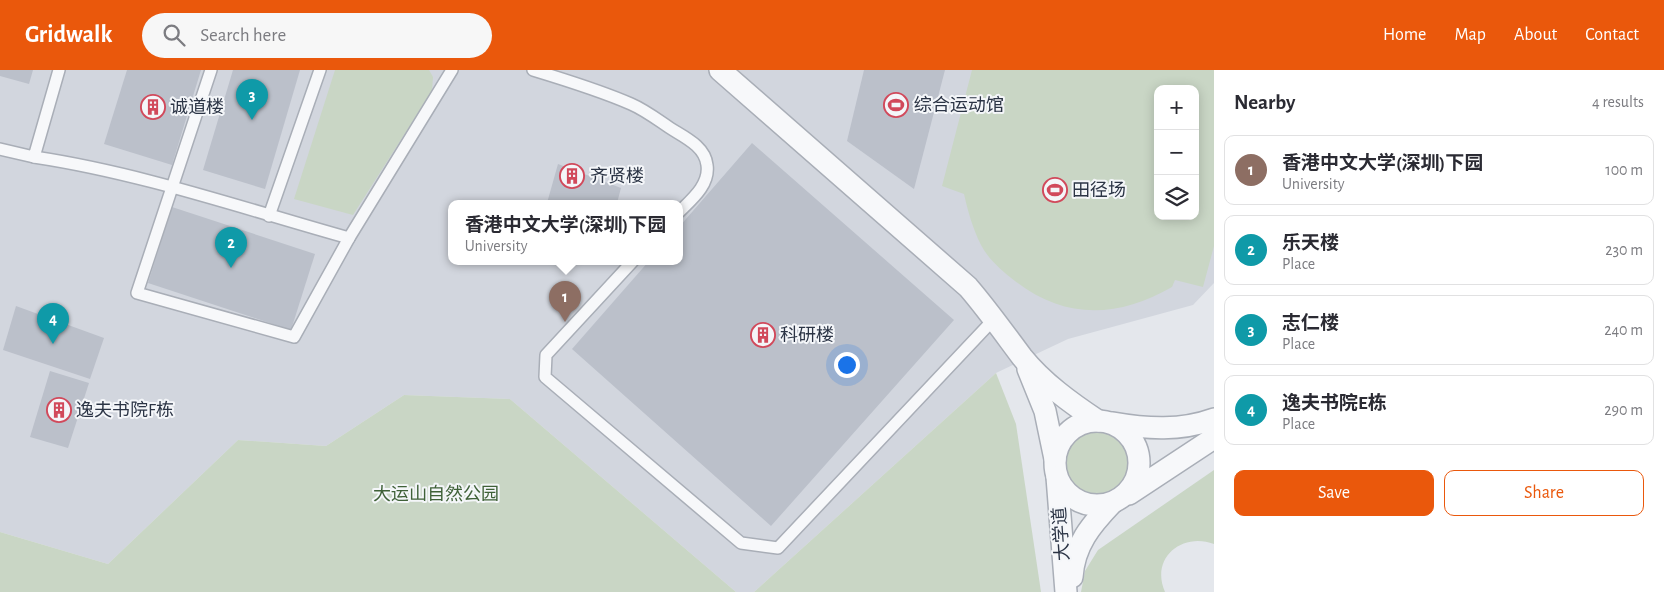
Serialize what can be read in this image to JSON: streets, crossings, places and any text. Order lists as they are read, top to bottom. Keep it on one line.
{"streets":{"street":["大学道"]},"parks":["大运山自然公园"],"places":{"sports":["综合运动馆","田径场"],"building":["诚道楼","齐贤楼","科研楼","逸夫书院F栋"]},"page":{"header":"Gridwalk","search":"Search here","nav":["Home","Map","About","Contact"],"heading":["Nearby","4 results"],"pins":["3","2","1","4"],"map_buttons":["+","−"],"list":[{"mark":"1","name":"香港中文大学(深圳)下园","note":"University","value":"100 m"},{"mark":"2","name":"乐天楼","note":"Place","value":"230 m"},{"mark":"3","name":"志仁楼","note":"Place","value":"240 m"},{"mark":"4","name":"逸夫书院E栋","note":"Place","value":"290 m"}],"popup":["香港中文大学(深圳)下园","University"],"buttons":["Save","Share"]}}
